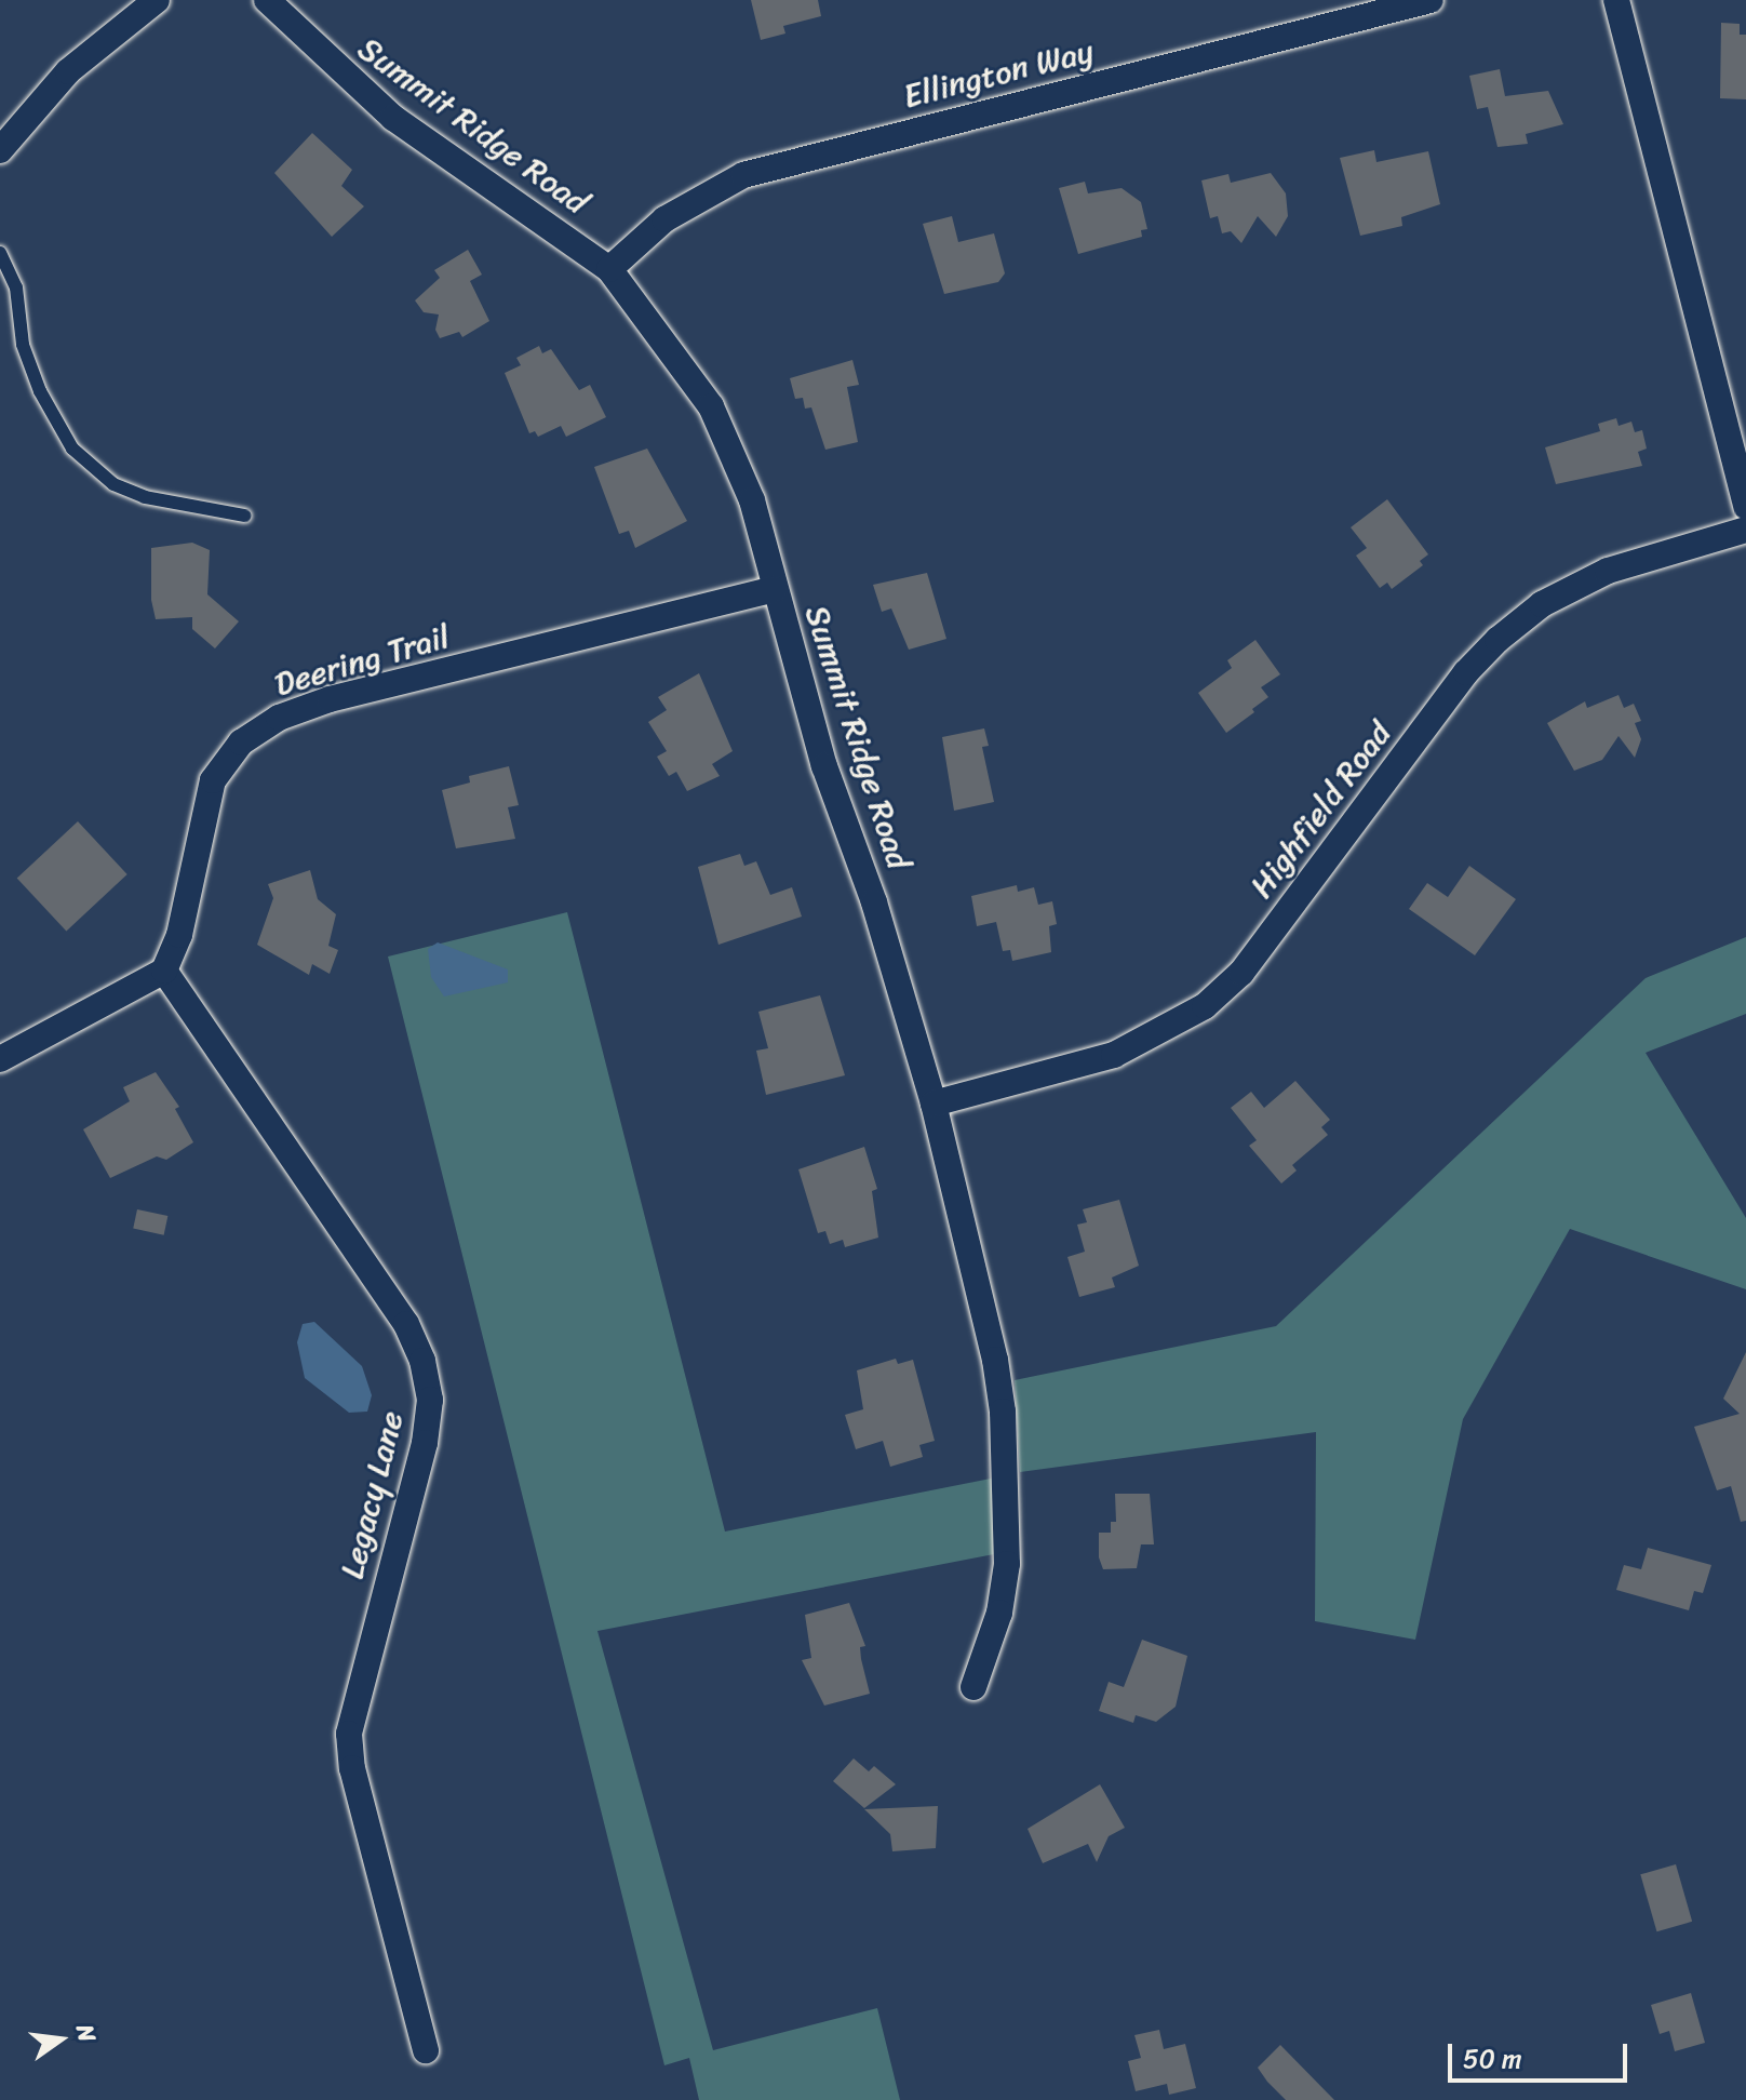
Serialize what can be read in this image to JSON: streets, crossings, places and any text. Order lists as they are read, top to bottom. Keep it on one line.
{"streets":{"street":["Ellington Way","Summit Ridge Road","Deering Trail","Highfield Road","Legacy Lane"]},"crossings":[["Ellington Way","Summit Ridge Road"],["Summit Ridge Road","Deering Trail"],["Summit Ridge Road","Highfield Road"],["Deering Trail","Legacy Lane"]],"scale_bar":"50 m","north":"right"}
